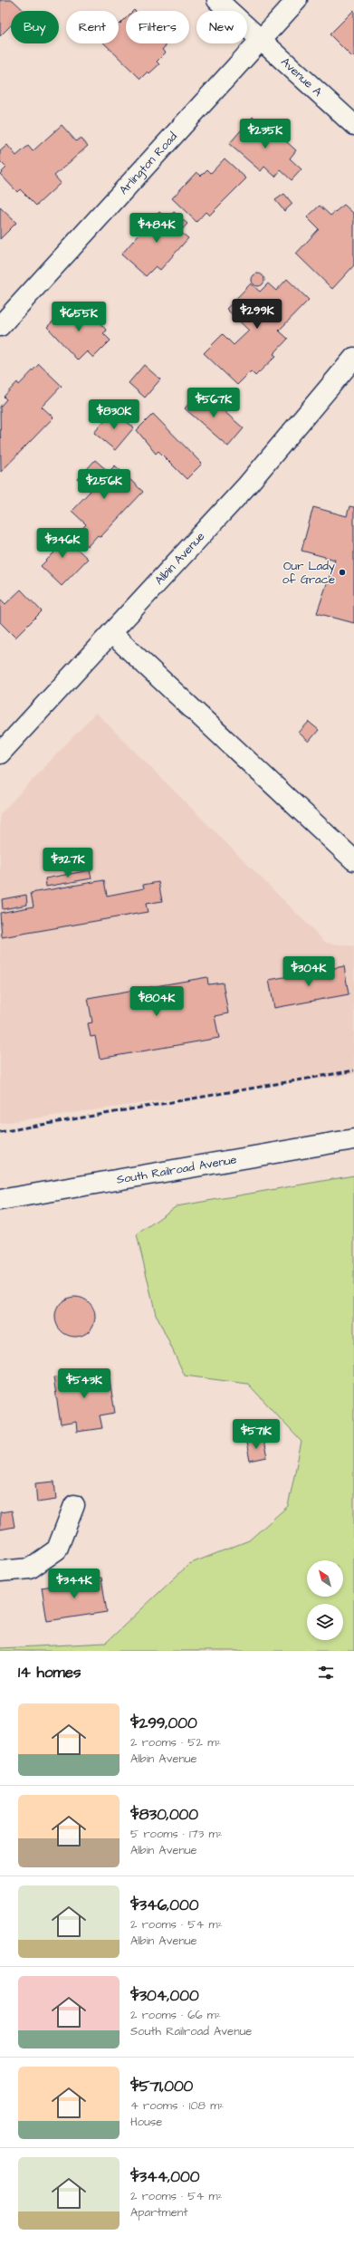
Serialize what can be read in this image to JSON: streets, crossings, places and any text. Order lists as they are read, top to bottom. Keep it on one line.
{"streets":{"street":["Avenue A","Arlington Road","Albin Avenue","South Railroad Avenue"]},"crossings":[["Avenue A","Arlington Road"]],"places":["Our Lady of Grace"],"north":"top left","page":{"chip":["Buy","Rent","Filters","New"],"price":["$235K","$484K","$299K","$655K","$567K","$830K","$256K","$346K","$327K","$304K","$804K","$543K","$571K","$344K"],"heading":"14 homes","list":[{"name":"$299,000","note":"2 rooms · 52 m² · Albin Avenue"},{"name":"$830,000","note":"5 rooms · 173 m² · Albin Avenue"},{"name":"$346,000","note":"2 rooms · 54 m² · Albin Avenue"},{"name":"$304,000","note":"2 rooms · 66 m² · South Railroad Avenue"},{"name":"$571,000","note":"4 rooms · 108 m² · House"},{"name":"$344,000","note":"2 rooms · 54 m² · Apartment"}]}}
